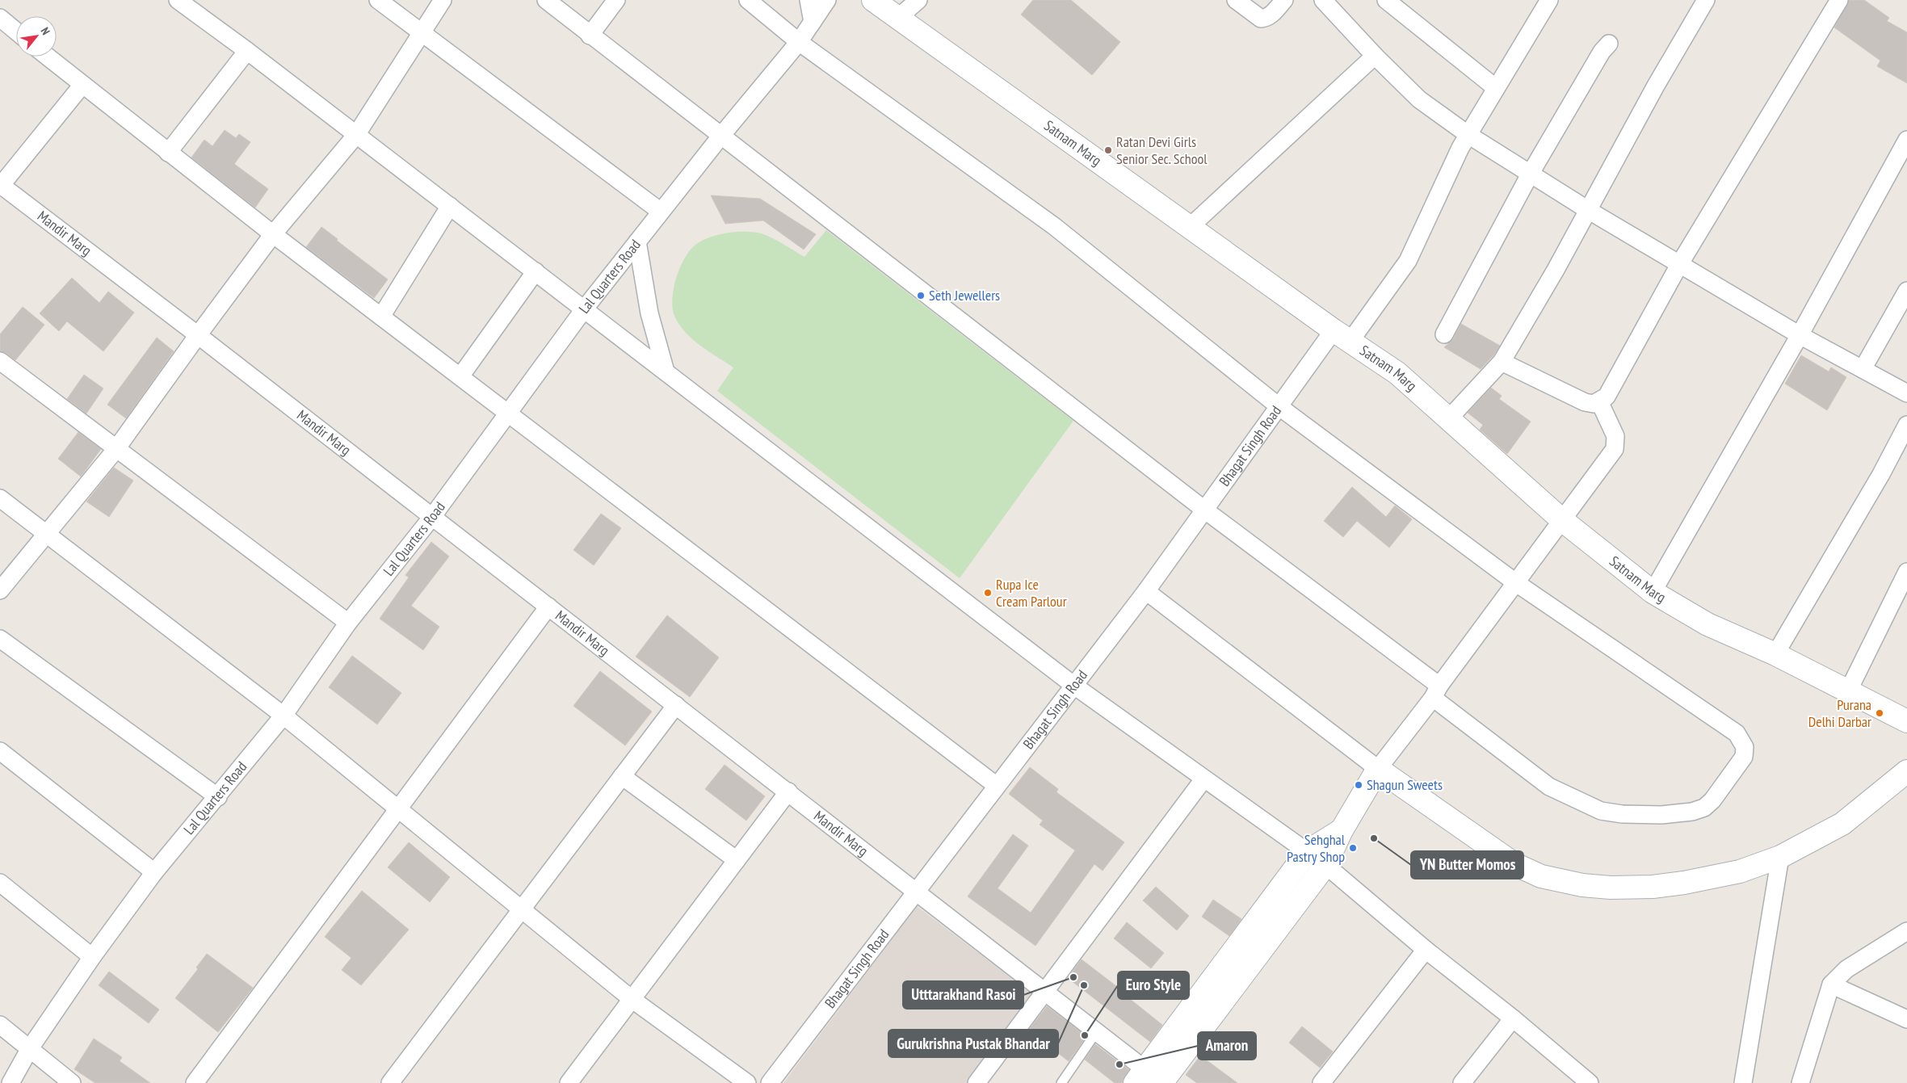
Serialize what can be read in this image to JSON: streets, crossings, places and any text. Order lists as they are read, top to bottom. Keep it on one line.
{"streets":{"street":["Satnam Marg","Mandir Marg","Lal Quarters Road","Bhagat Singh Road"]},"crossings":[["Satnam Marg","Bhagat Singh Road"],["Mandir Marg","Lal Quarters Road"],["Mandir Marg","Bhagat Singh Road"]],"places":["Ratan Devi Girls Senior Sec. School","Seth Jewellers","Rupa Ice Cream Parlour","Purana Delhi Darbar","Shagun Sweets","YN Butter Momos","Sehghal Pastry Shop","Utttarakhand Rasoi","Gurukrishna Pustak Bhandar","Euro Style","Amaron"],"north":"top right"}
